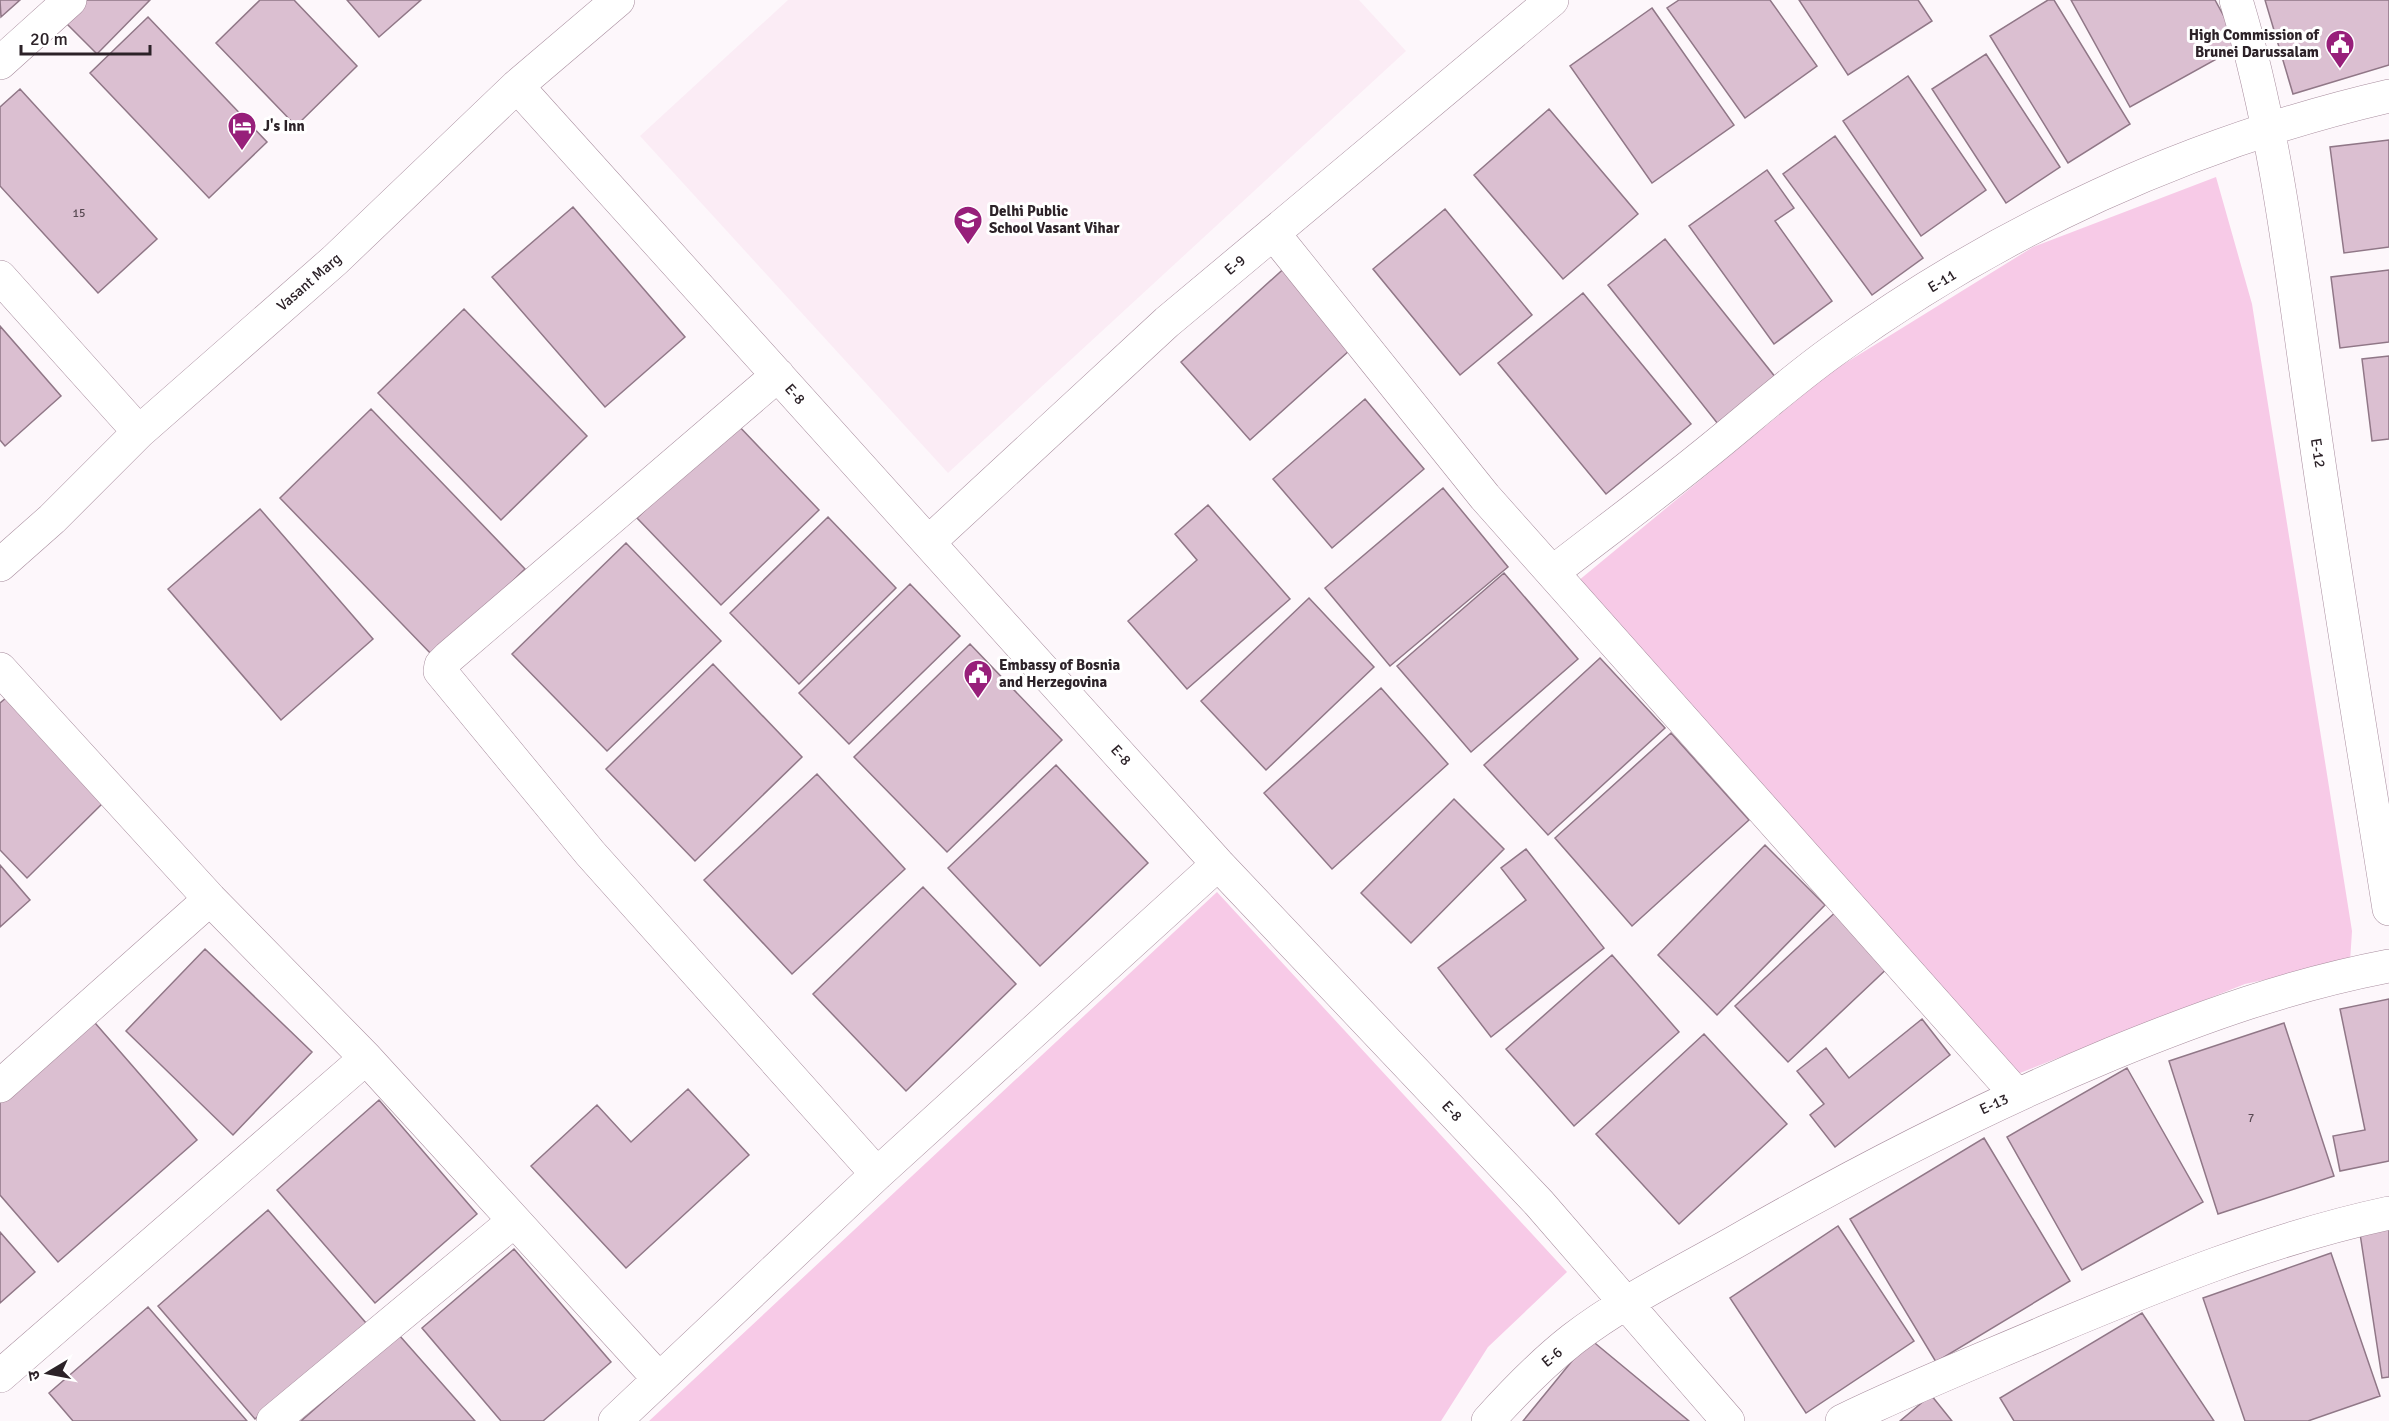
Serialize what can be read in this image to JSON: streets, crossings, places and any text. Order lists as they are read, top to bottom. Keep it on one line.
{"streets":{"street":["E-9","E-11","Vasant Marg","E-8","E-12","E-13","E-6"]},"crossings":[["E-9","E-8"],["E-11","E-12"],["Vasant Marg","E-8"],["E-8","E-13"],["E-8","E-6"],["E-13","E-6"]],"places":{"public building":["High Commission of Brunei Darussalam","Embassy of Bosnia and Herzegovina"],"hotel":["J's Inn"],"school or university":["Delhi Public School Vasant Vihar"]},"house_numbers":["15","7"],"scale_bar":"20 m","north":"left"}
